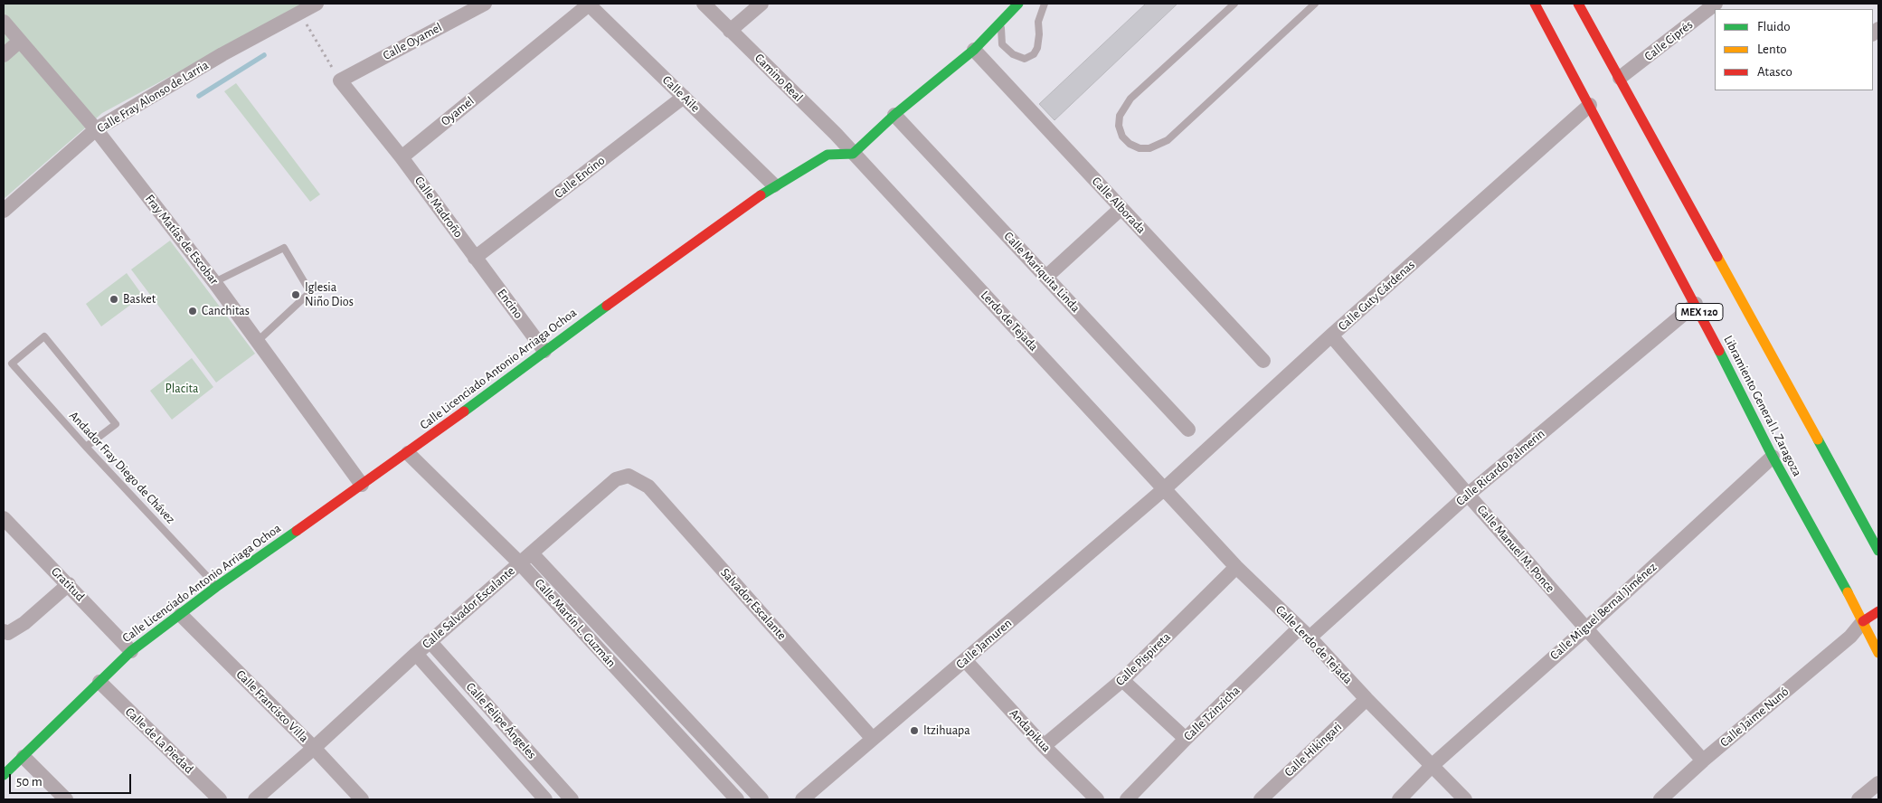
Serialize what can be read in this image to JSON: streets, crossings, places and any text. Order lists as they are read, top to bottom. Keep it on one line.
{"streets":{"main road":["MEX 120","Calle Licenciado Antonio Arriaga Ochoa","Libramiento General I. Zaragoza"],"street":["Calle Ciprés","Calle Oyamel","Camino Real","Calle Aile","Calle Fray Alonso de Larria","Oyamel","Calle Encino","Calle Alborada","Calle Madroño","Fray Matías de Escobar","Calle Mariquita Linda","Calle Guty Cárdenas","Encino","Lerdo de Tejada","Calle Ricardo Palmerin","Calle Manuel M. Ponce","Gratitud","Salvador Escalante","Calle Salvador Escalante","Calle Miguel Bernal Jiménez","Calle Martín L. Guzmán","Calle Jamuren","Calle Lerdo de Tejada","Calle Pispireta","Calle Francisco Villa","Calle Tzinzicha","Calle Jaime Nunó","Calle Felipe Ángeles","Andapikua","Calle de La Piedad","Calle Hikingari"],"lane":["Andador Fray Diego de Chávez"]},"crossings":[["Calle Ciprés","MEX 120"],["Camino Real","Lerdo de Tejada"],["Camino Real","Calle Licenciado Antonio Arriaga Ochoa"],["Calle Aile","Oyamel"],["Calle Aile","Calle Encino"],["Calle Aile","Calle Licenciado Antonio Arriaga Ochoa"],["Calle Fray Alonso de Larria","Fray Matías de Escobar"],["Oyamel","Calle Madroño"],["Calle Encino","Calle Madroño"],["Calle Encino","Encino"],["Calle Madroño","Encino"],["Fray Matías de Escobar","Calle Licenciado Antonio Arriaga Ochoa"],["Calle Guty Cárdenas","Lerdo de Tejada"],["Calle Guty Cárdenas","Libramiento General I. Zaragoza"],["Calle Guty Cárdenas","Calle Manuel M. Ponce"],["Calle Guty Cárdenas","Calle Jamuren"],["Calle Guty Cárdenas","Calle Lerdo de Tejada"],["Encino","Calle Licenciado Antonio Arriaga Ochoa"],["Lerdo de Tejada","Calle Licenciado Antonio Arriaga Ochoa"],["Lerdo de Tejada","Calle Jamuren"],["Lerdo de Tejada","Calle Lerdo de Tejada"],["Calle Licenciado Antonio Arriaga Ochoa","Andador Fray Diego de Chávez"],["Calle Licenciado Antonio Arriaga Ochoa","Gratitud"],["Calle Licenciado Antonio Arriaga Ochoa","Calle Martín L. Guzmán"],["Calle Licenciado Antonio Arriaga Ochoa","Calle Francisco Villa"],["Calle Licenciado Antonio Arriaga Ochoa","Calle de La Piedad"],["Libramiento General I. Zaragoza","Calle Ricardo Palmerin"],["Libramiento General I. Zaragoza","Calle Miguel Bernal Jiménez"],["Libramiento General I. Zaragoza","Calle Jaime Nunó"],["Calle Ricardo Palmerin","Calle Manuel M. Ponce"],["Calle Ricardo Palmerin","Calle Lerdo de Tejada"],["Calle Ricardo Palmerin","Calle Tzinzicha"],["Calle Manuel M. Ponce","Calle Miguel Bernal Jiménez"],["Calle Manuel M. Ponce","Calle Jaime Nunó"],["Salvador Escalante","Calle Salvador Escalante"],["Salvador Escalante","Calle Jamuren"],["Calle Salvador Escalante","Calle Martín L. Guzmán"],["Calle Salvador Escalante","Calle Francisco Villa"],["Calle Salvador Escalante","Calle Felipe Ángeles"],["Calle Miguel Bernal Jiménez","Calle Lerdo de Tejada"],["Calle Jamuren","Calle Lerdo de Tejada"],["Calle Jamuren","Andapikua"],["Calle Lerdo de Tejada","Calle Pispireta"],["Calle Lerdo de Tejada","Calle Tzinzicha"],["Calle Lerdo de Tejada","Calle Hikingari"],["Calle Pispireta","Andapikua"]],"parks":["Placita"],"places":["Iglesia Niño Dios","Basket","Canchitas","Itzihuapa"],"legend":["Fluido","Lento","Atasco"],"scale_bar":"50 m"}
